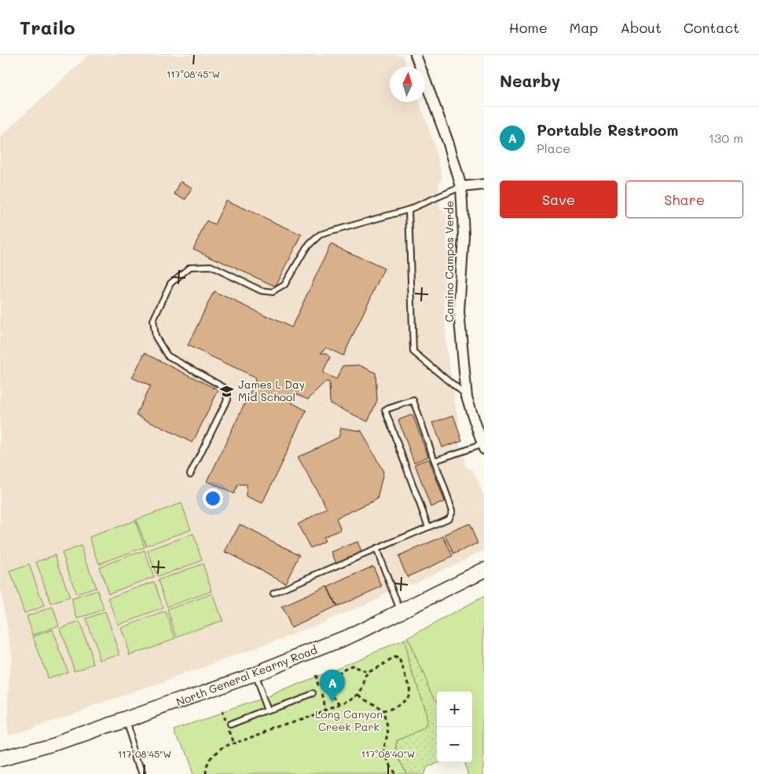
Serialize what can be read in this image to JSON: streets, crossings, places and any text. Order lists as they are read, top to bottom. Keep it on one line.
{"streets":{"street":["Camino Campos Verde","North General Kearny Road"]},"parks":["Long Canyon Creek Park"],"places":{"school or university":["James L Day Mid School"]},"north":"top","page":{"header":"Trailo","nav":["Home","Map","About","Contact"],"heading":"Nearby","list":[{"mark":"A","name":"Portable Restroom","note":"Place","value":"130 m"}],"buttons":["Save","Share"],"pins":"A","map_buttons":["+","−"]},"coordinates":["117°08'45\"W","117°08'40\"W"]}
